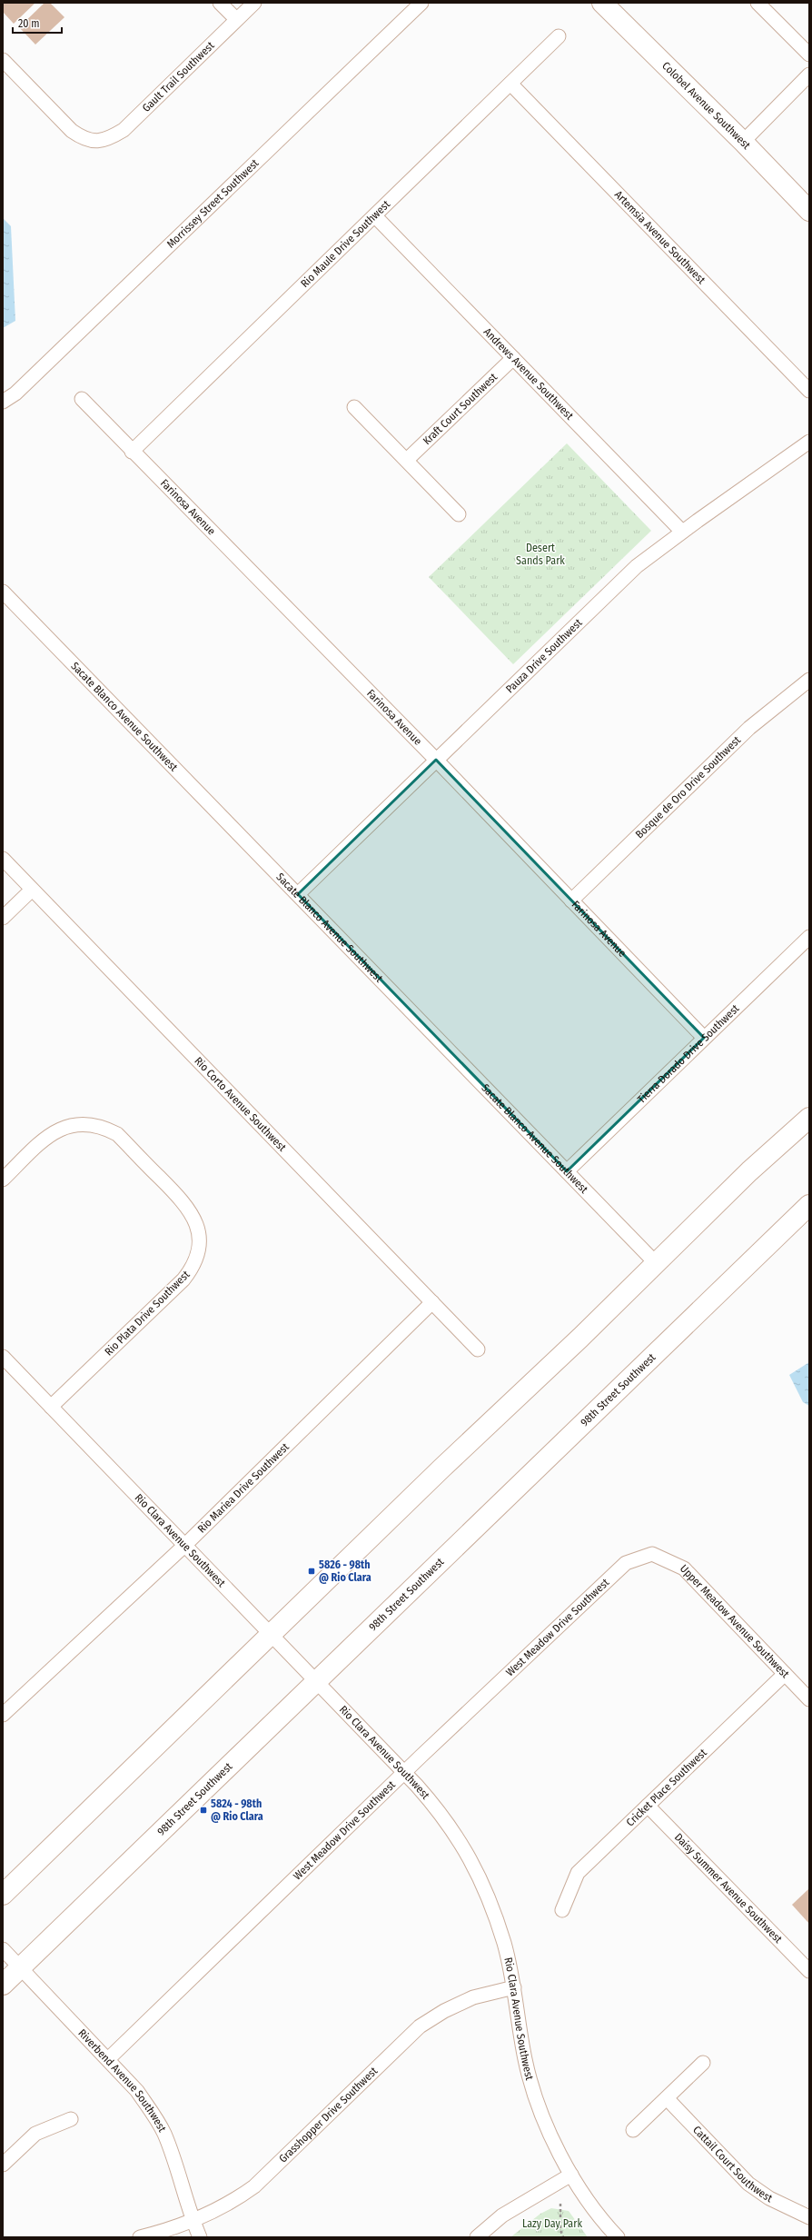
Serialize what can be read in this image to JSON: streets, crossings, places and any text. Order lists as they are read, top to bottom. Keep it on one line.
{"streets":{"main road":["Colobel Avenue Southwest","98th Street Southwest"],"street":["Gault Trail Southwest","Morrissey Street Southwest","Artemsia Avenue Southwest","Rio Maule Drive Southwest","Andrews Avenue Southwest","Kraft Court Southwest","Farinosa Avenue","Pauza Drive Southwest","Sacate Blanco Avenue Southwest","Bosque de Oro Drive Southwest","Tierra Dorado Drive Southwest","Rio Corto Avenue Southwest","Rio Plata Drive Southwest","Rio Mariea Drive Southwest","Rio Clara Avenue Southwest","Upper Meadow Avenue Southwest","West Meadow Drive Southwest","Cricket Place Southwest","Daisy Summer Avenue Southwest","Riverbend Avenue Southwest","Grasshopper Drive Southwest","Cattail Court Southwest"]},"crossings":[["Artemsia Avenue Southwest","Rio Maule Drive Southwest"],["Rio Maule Drive Southwest","Andrews Avenue Southwest"],["Rio Maule Drive Southwest","Farinosa Avenue"],["Andrews Avenue Southwest","Kraft Court Southwest"],["Andrews Avenue Southwest","Pauza Drive Southwest"],["Farinosa Avenue","Pauza Drive Southwest"],["Farinosa Avenue","Bosque de Oro Drive Southwest"],["Farinosa Avenue","Tierra Dorado Drive Southwest"],["Pauza Drive Southwest","Sacate Blanco Avenue Southwest"],["Sacate Blanco Avenue Southwest","Tierra Dorado Drive Southwest"],["Rio Corto Avenue Southwest","Rio Mariea Drive Southwest"],["Rio Plata Drive Southwest","Rio Clara Avenue Southwest"],["98th Street Southwest","Rio Clara Avenue Southwest"],["98th Street Southwest","Riverbend Avenue Southwest"],["Rio Mariea Drive Southwest","Rio Clara Avenue Southwest"],["Rio Clara Avenue Southwest","West Meadow Drive Southwest"],["Rio Clara Avenue Southwest","Grasshopper Drive Southwest"],["Upper Meadow Avenue Southwest","West Meadow Drive Southwest"],["Upper Meadow Avenue Southwest","Cricket Place Southwest"],["West Meadow Drive Southwest","Riverbend Avenue Southwest"],["Cricket Place Southwest","Daisy Summer Avenue Southwest"],["Riverbend Avenue Southwest","Grasshopper Drive Southwest"]],"parks":["Desert Sands Park","Lazy Day Park"],"places":{"transit":["5826 - 98th @ Rio Clara","5824 - 98th @ Rio Clara"]},"scale_bar":"20 m"}
